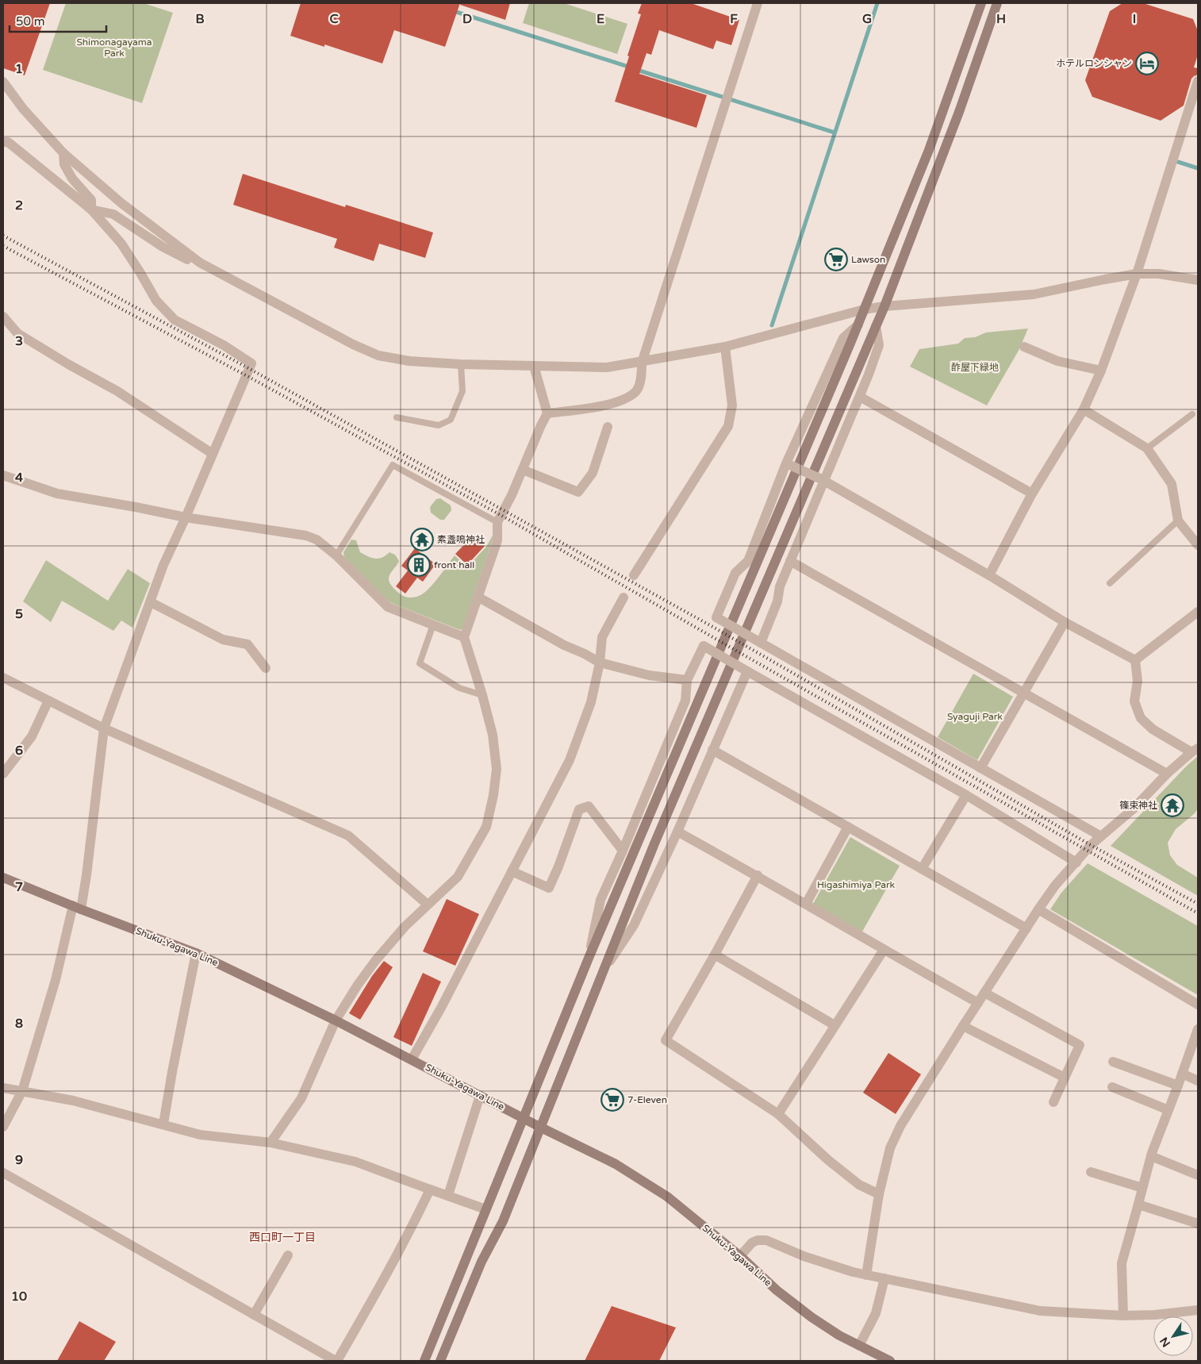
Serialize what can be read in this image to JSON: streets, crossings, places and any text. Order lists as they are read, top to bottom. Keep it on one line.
{"streets":{"street":["Shuku-Yagawa Line"]},"districts":["西口町一丁目"],"parks":["Shimonagayama Park","酢屋下緑地","Syaguji Park","Higashimiya Park"],"places":{"hotel":["ホテルロンシャン"],"supermarket":["Lawson","7-Eleven"],"temple":["素盞鳴神社","篠束神社"],"building":["front hall"]},"scale_bar":"50 m","north":"bottom left","grid":{"columns":["B","C","D","E","F","G","H","I"],"rows":["1","2","3","4","5","6","7","8","9","10"]}}
